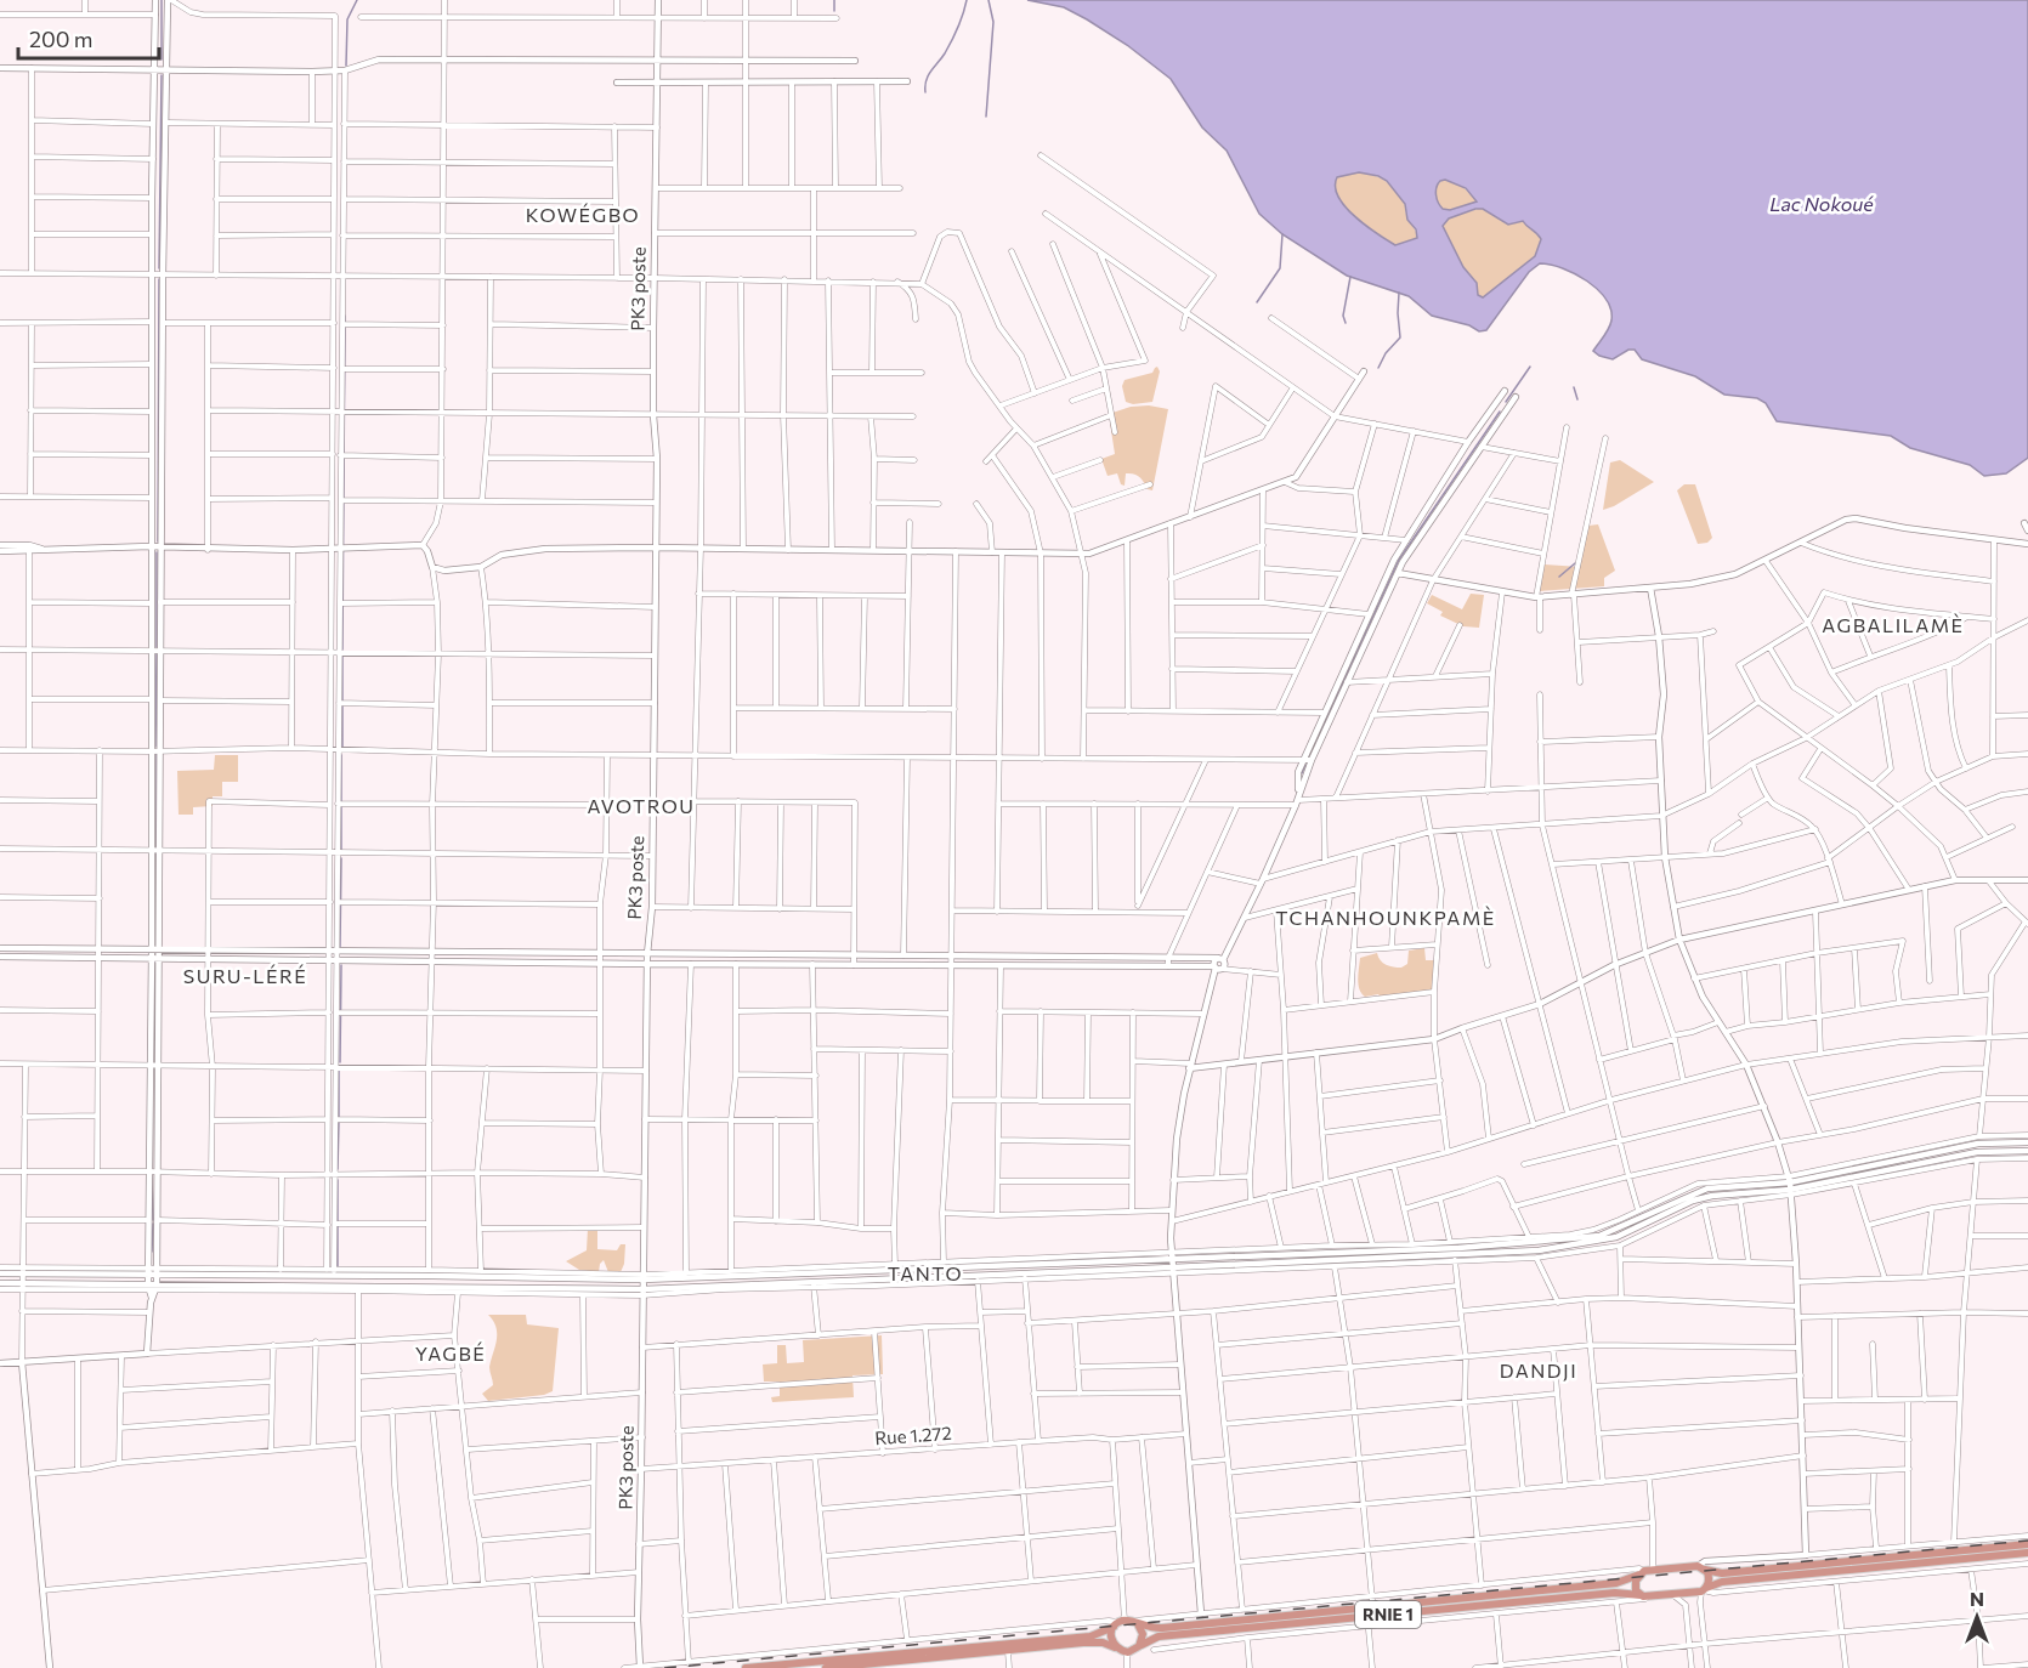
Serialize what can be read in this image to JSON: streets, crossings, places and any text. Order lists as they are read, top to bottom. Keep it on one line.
{"streets":{"highway":["RNIE 1"],"street":["PK3 poste","Rue 1.272"]},"crossings":[["PK3 poste","Rue 1.272"]],"districts":["KOWÉGBO","AGBALILAMÈ","AVOTROU","TCHANHOUNKPAMÈ","SURU-LÉRÉ","TANTO","YAGBÉ","DANDJI"],"water":["Lac Nokoué"],"scale_bar":"200 m","north":"top"}
